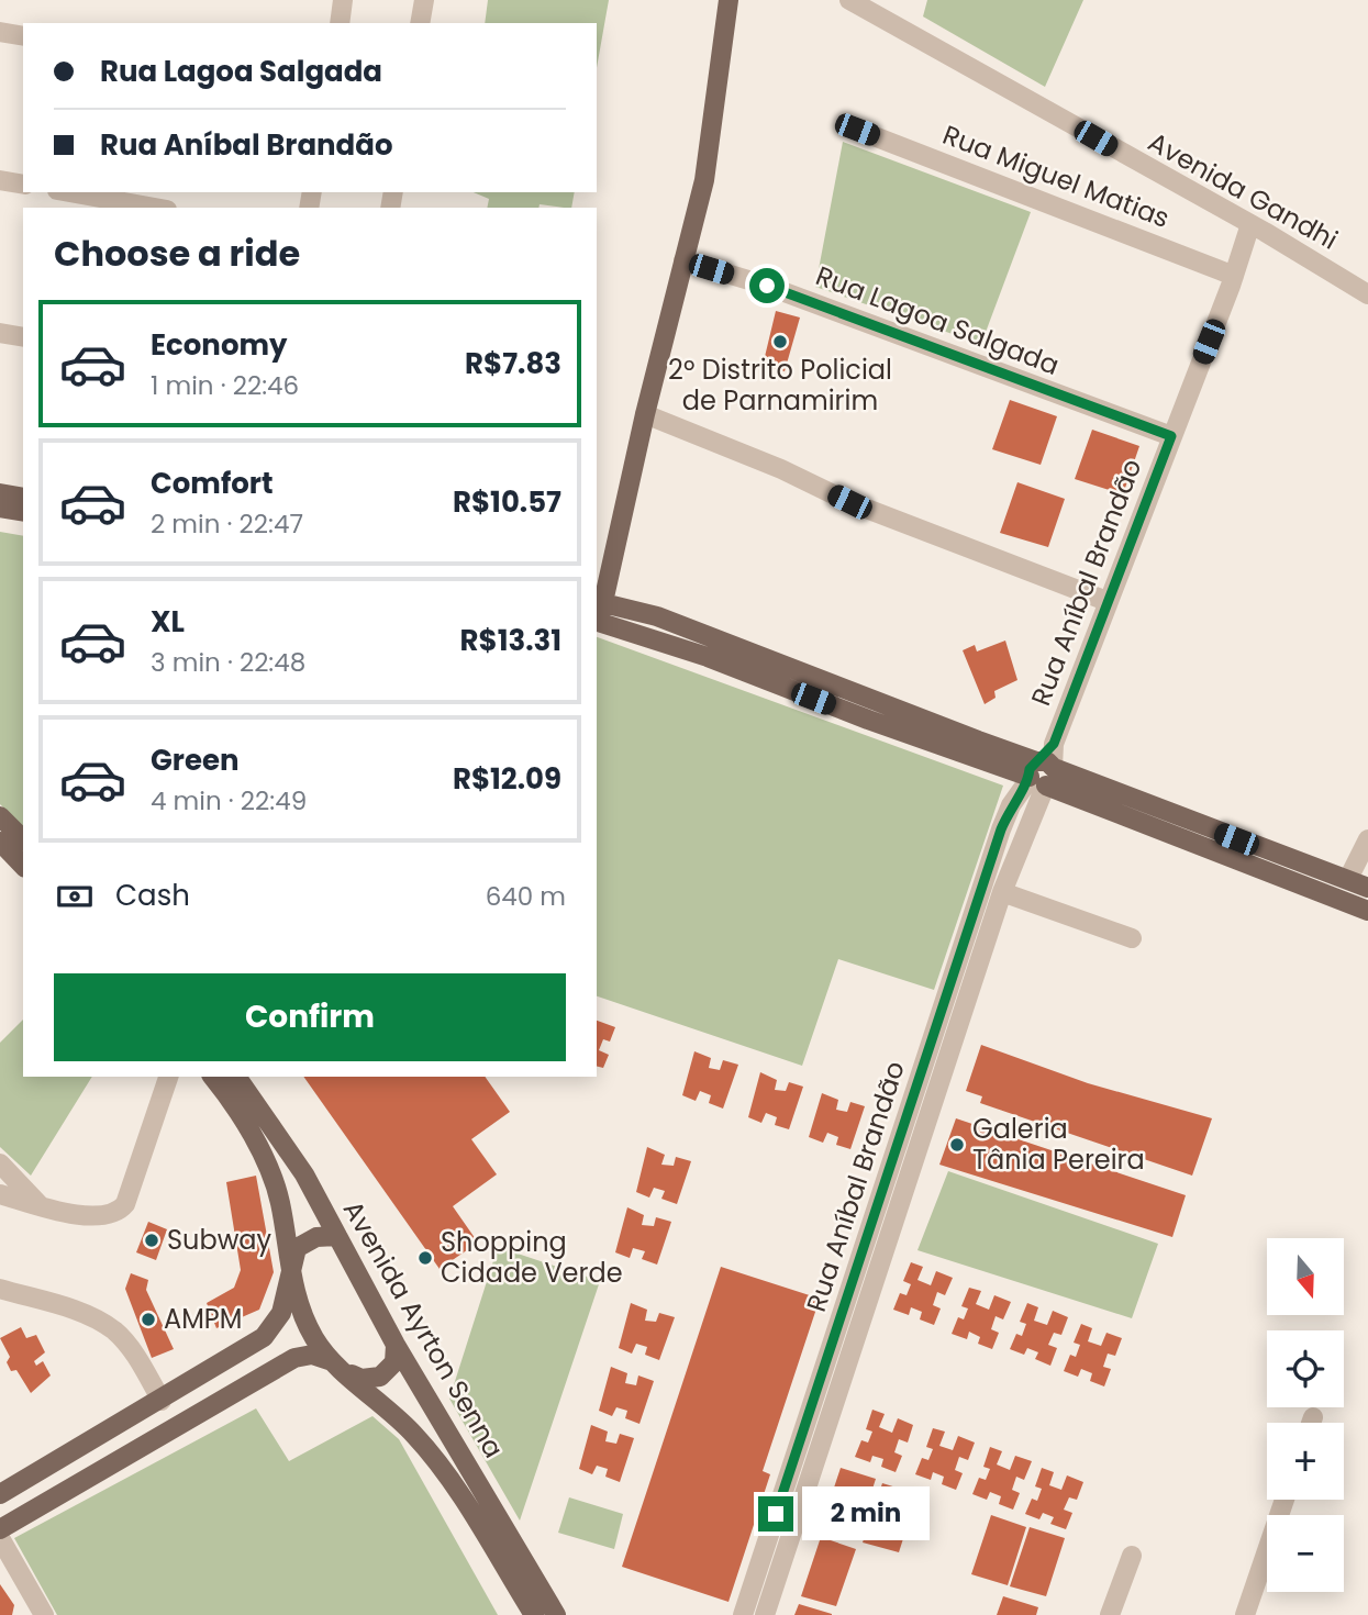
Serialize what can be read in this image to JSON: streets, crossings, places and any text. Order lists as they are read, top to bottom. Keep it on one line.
{"streets":{"main road":["Avenida Ayrton Senna"],"street":["Rua Miguel Matias","Avenida Gandhi","Rua Lagoa Salgada","Rua Aníbal Brandão"]},"crossings":[["Rua Miguel Matias","Rua Aníbal Brandão"],["Avenida Gandhi","Rua Aníbal Brandão"],["Rua Lagoa Salgada","Rua Aníbal Brandão"]],"places":["2º Distrito Policial de Parnamirim","Galeria Tânia Pereira","Subway","Shopping Cidade Verde","AMPM"],"north":"bottom","page":{"banner":["Rua Lagoa Salgada","Rua Aníbal Brandão"],"heading":"Choose a ride","list":[{"name":"Economy","note":"1 min · 22:46","value":"R$7.83"},{"name":"Comfort","note":"2 min · 22:47","value":"R$10.57"},{"name":"XL","note":"3 min · 22:48","value":"R$13.31"},{"name":"Green","note":"4 min · 22:49","value":"R$12.09"}],"pay":["Cash","640 m"],"buttons":"Confirm","map_buttons":["+","−"],"bubble":"2 min"}}
